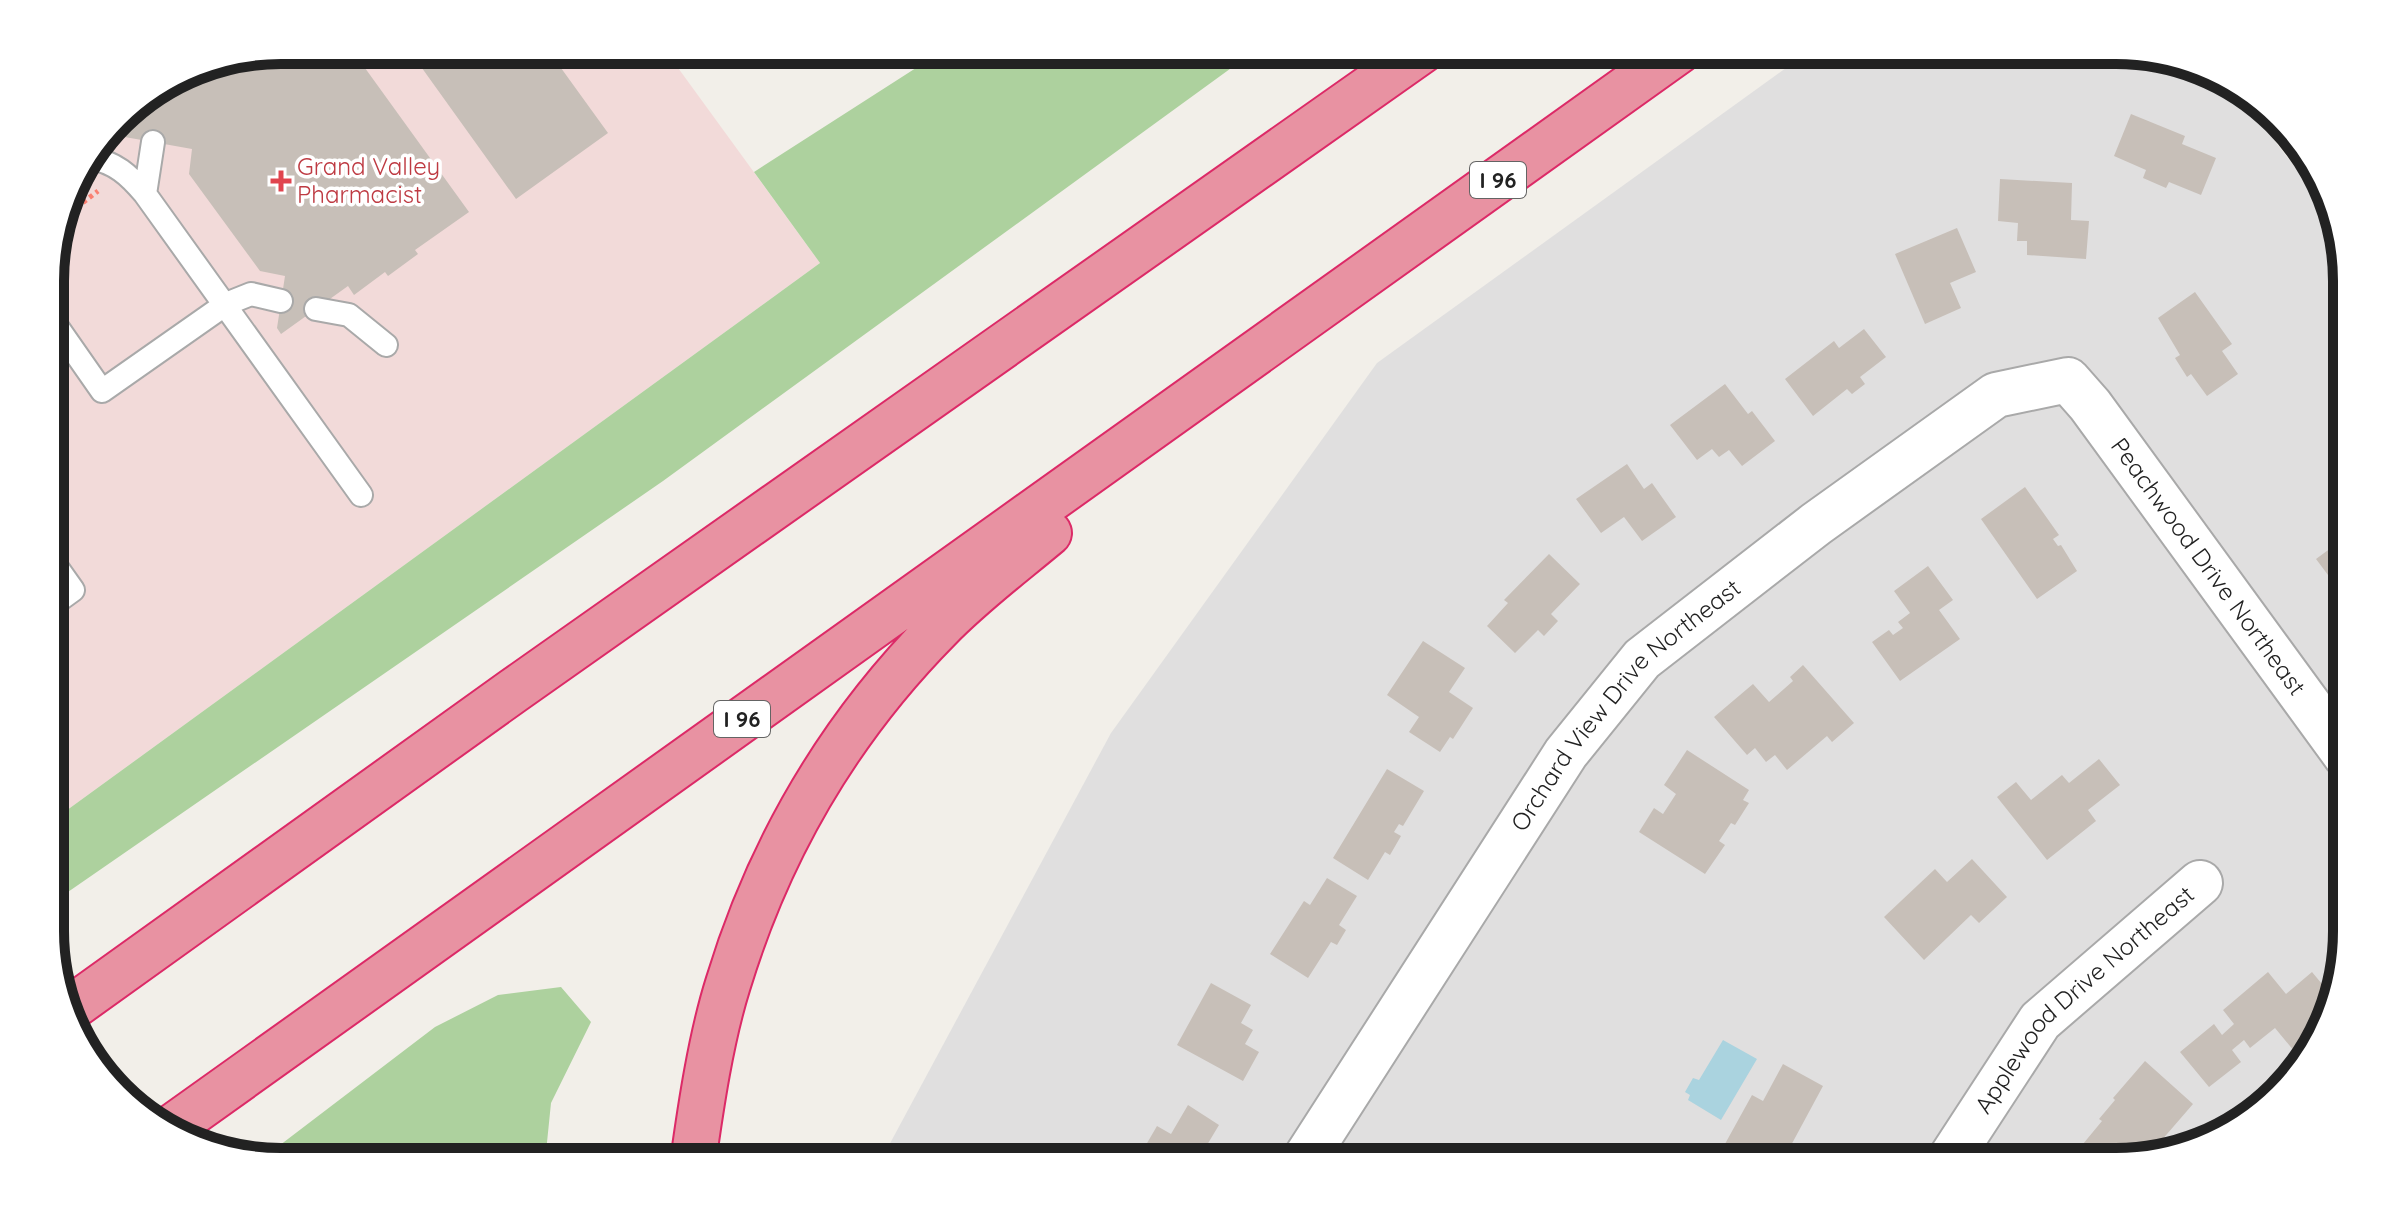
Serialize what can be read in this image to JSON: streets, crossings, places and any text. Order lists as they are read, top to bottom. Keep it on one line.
{"streets":{"highway":["I 96"],"street":["Peachwood Drive Northeast","Orchard View Drive Northeast","Applewood Drive Northeast"]},"crossings":[["Peachwood Drive Northeast","Orchard View Drive Northeast"]],"places":{"health":["Grand Valley Pharmacist"]}}
